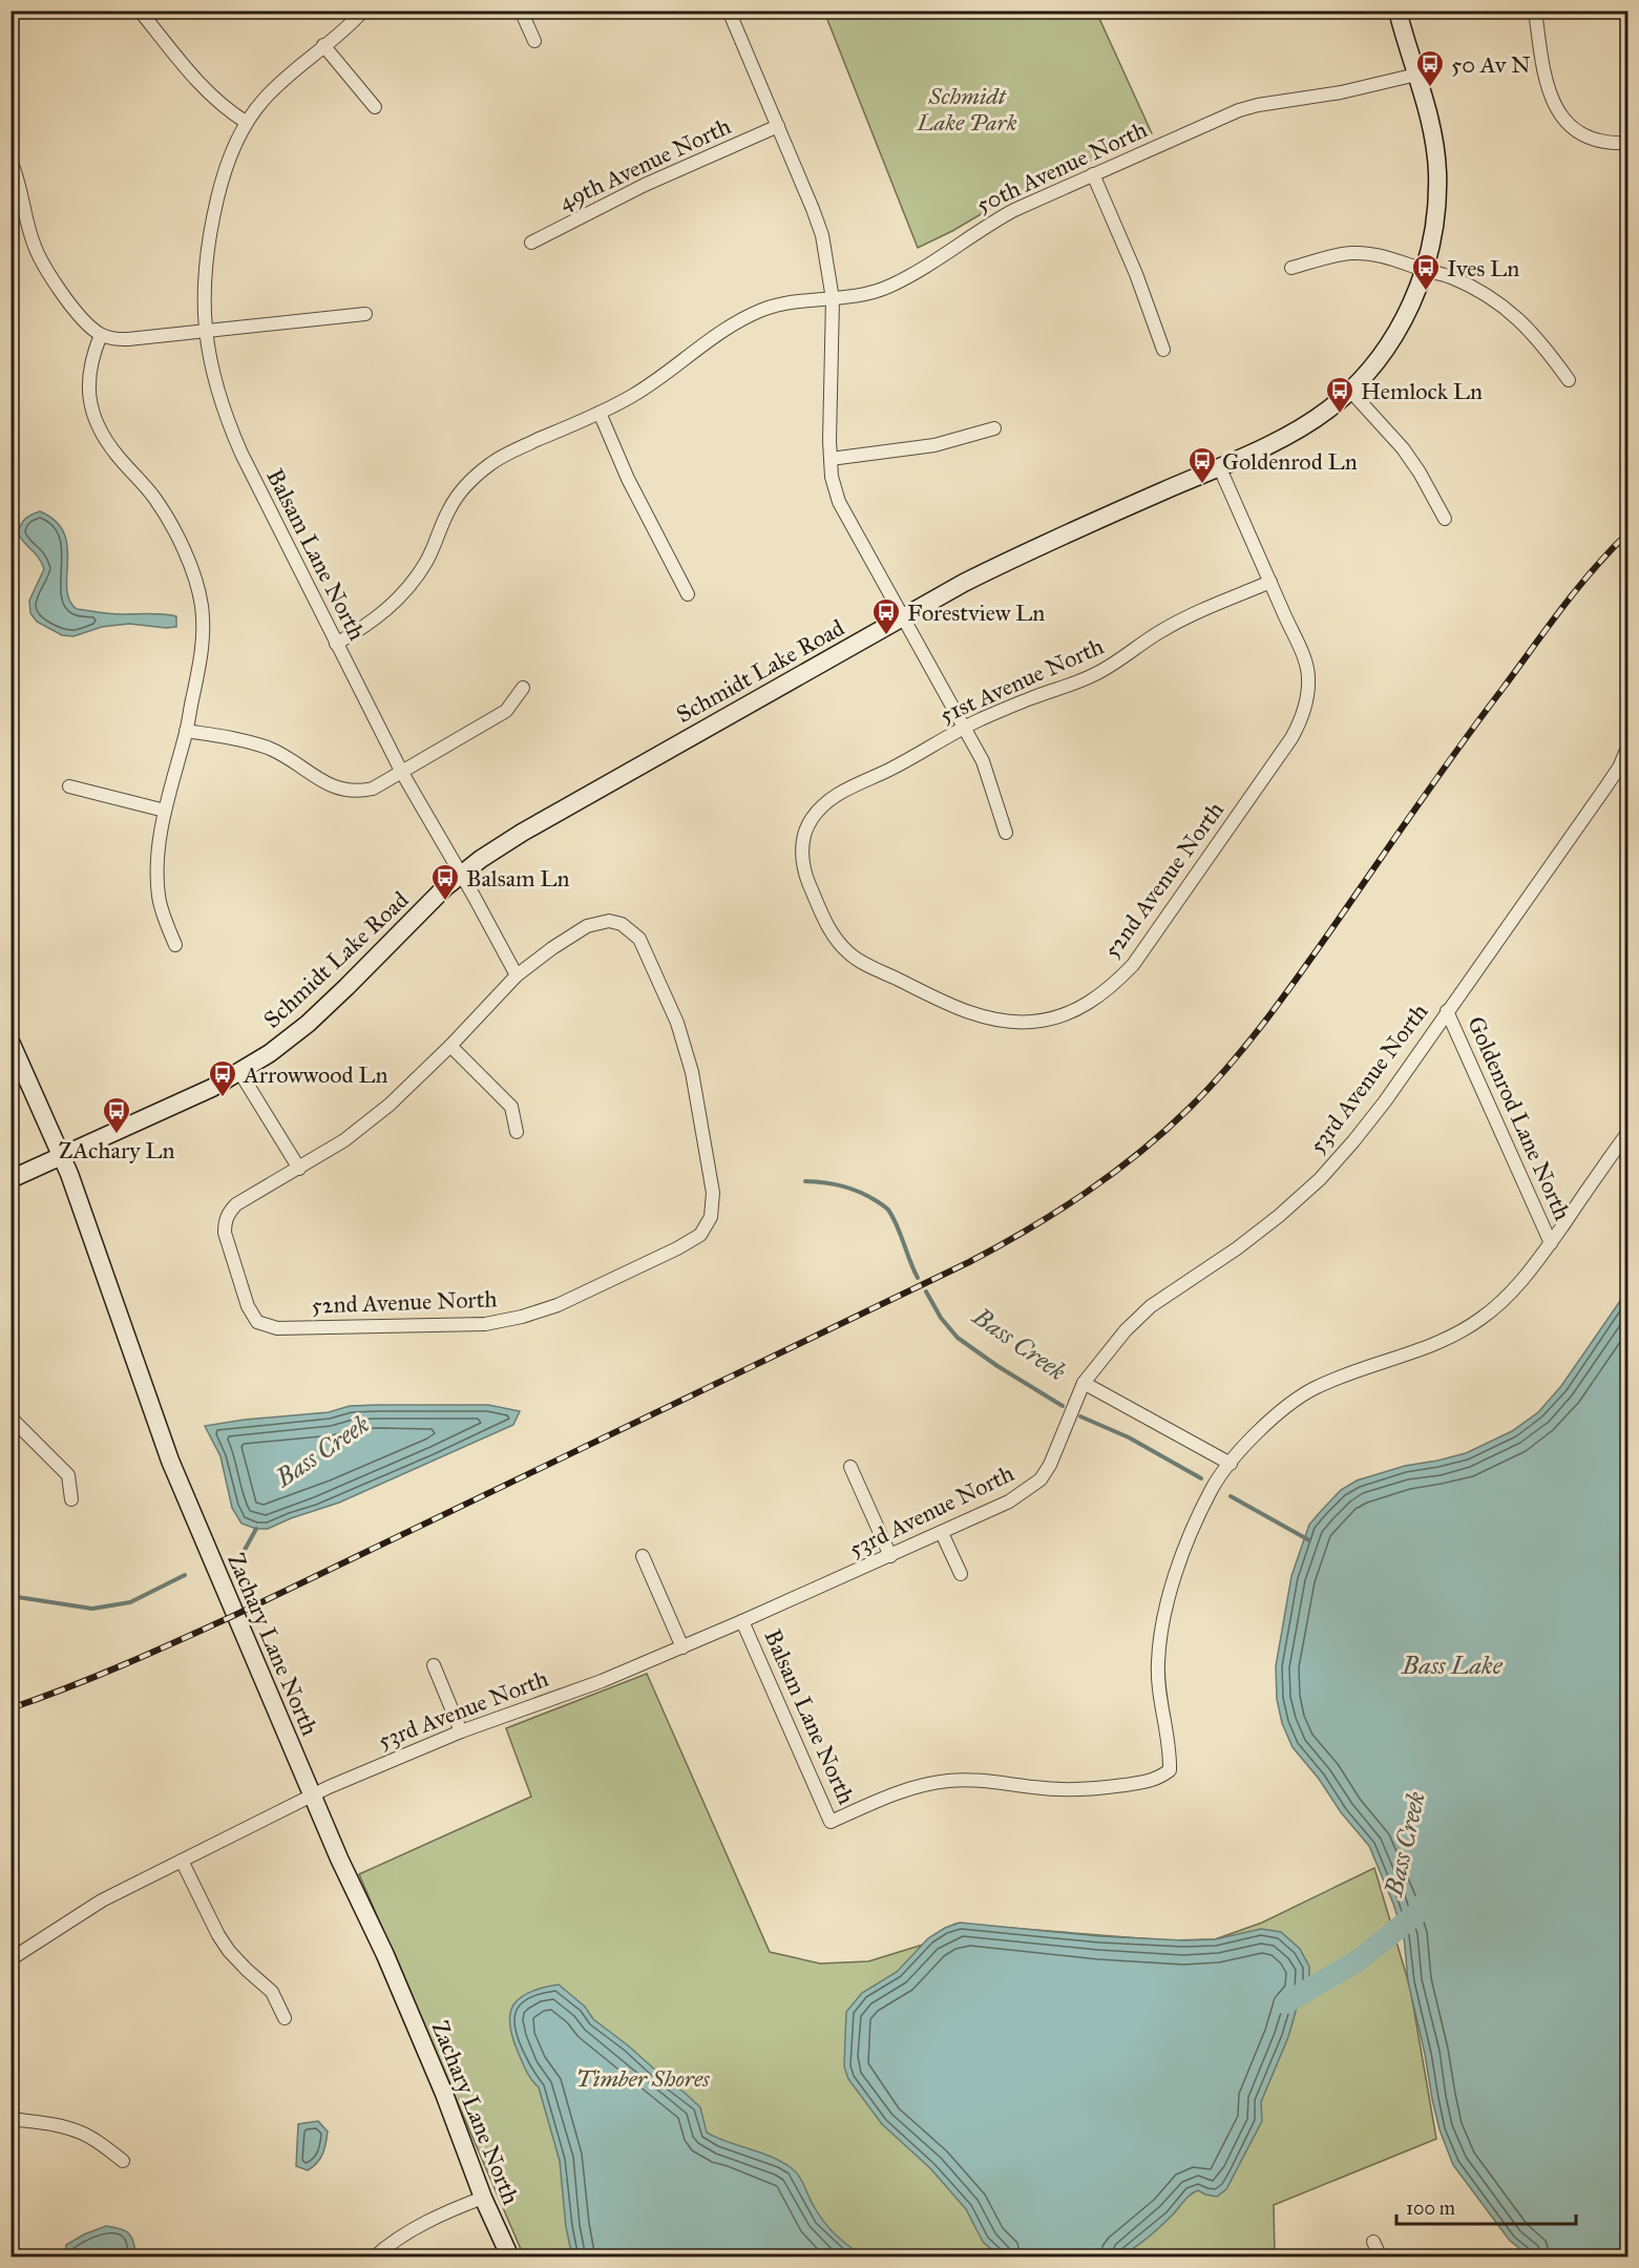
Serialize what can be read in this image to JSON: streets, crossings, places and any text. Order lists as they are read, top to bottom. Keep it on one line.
{"streets":{"street":["49th Avenue North","50th Avenue North","Balsam Lane North","Schmidt Lake Road","51st Avenue North","52nd Avenue North","53rd Avenue North","Goldenrod Lane North","Zachary Lane North"]},"crossings":[["50th Avenue North","Balsam Lane North"],["50th Avenue North","Schmidt Lake Road"],["Balsam Lane North","Schmidt Lake Road"],["Balsam Lane North","52nd Avenue North"],["Balsam Lane North","53rd Avenue North"],["Schmidt Lake Road","Zachary Lane North"],["51st Avenue North","52nd Avenue North"],["53rd Avenue North","Goldenrod Lane North"],["53rd Avenue North","Zachary Lane North"]],"water":["Bass Creek","Bass Lake"],"parks":["Schmidt Lake Park","Timber Shores"],"places":{"bus stop":["50 Av N","Ives Ln","Hemlock Ln","Goldenrod Ln","Forestview Ln","Balsam Ln","Arrowwood Ln","ZAchary Ln"]},"scale_bar":"100 m"}
